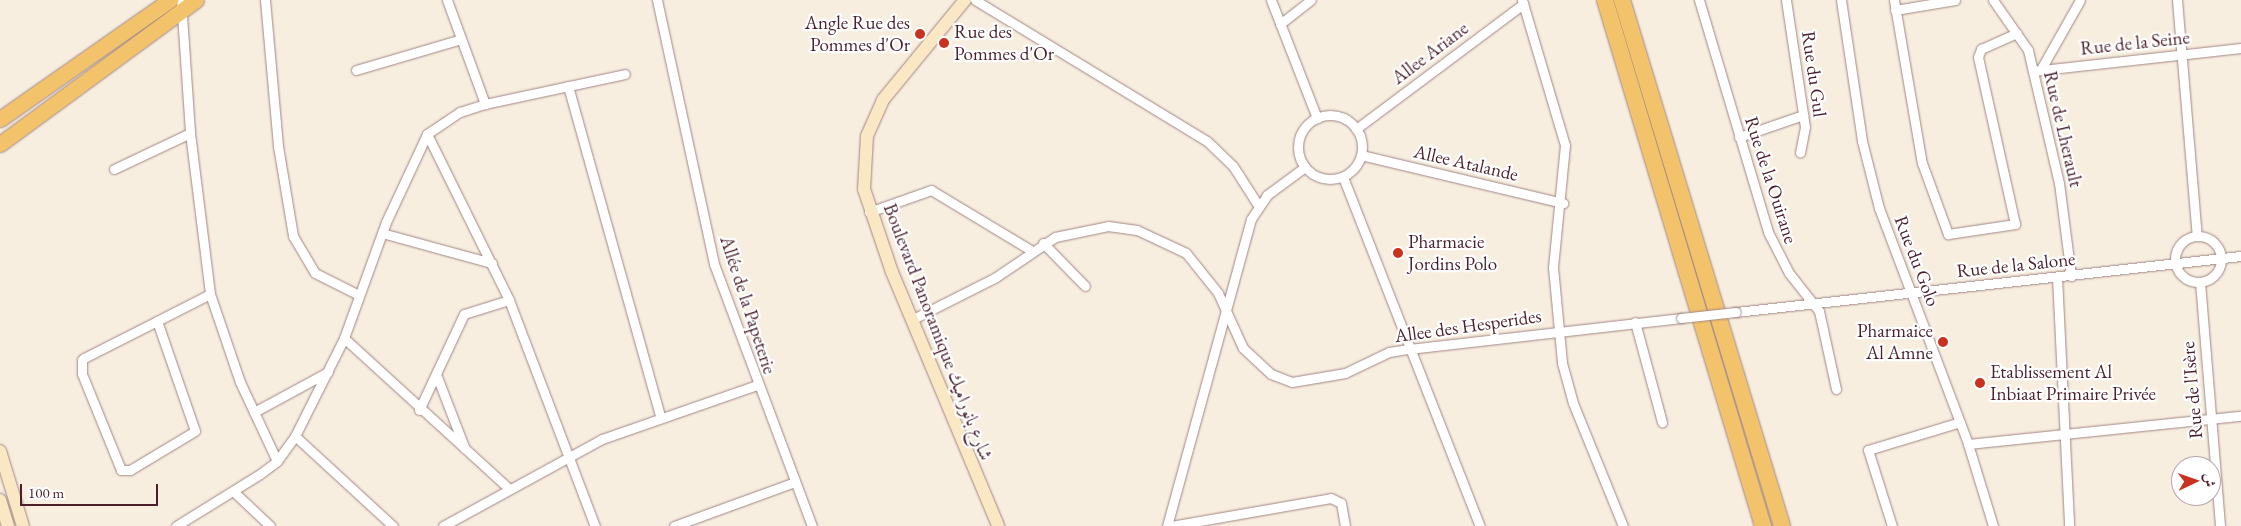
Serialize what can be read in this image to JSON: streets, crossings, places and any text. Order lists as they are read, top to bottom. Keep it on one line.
{"streets":{"main road":["Boulevard Panoramique شارع بانوراميك"],"street":["Rue de la Seine","Allee Ariane","Rue du Gul","Rue de Lherault","Allee Atalande","Rue de la Ouirane","Rue du Golo","Rue de la Salone","Allée de la Papeterie","Allee des Hesperides","Rue de l'Isère"]},"crossings":[["Rue de la Seine","Rue de Lherault"],["Allee Ariane","Allee Atalande"],["Rue de Lherault","Rue de la Salone"],["Rue de la Ouirane","Rue de la Salone"],["Rue du Golo","Rue de la Salone"],["Rue de la Salone","Allee des Hesperides"],["Allee des Hesperides","Boulevard Panoramique شارع بانوراميك"]],"places":["Angle Rue des Pommes d'Or","Rue des Pommes d'Or","Pharmacie Jordins Polo","Pharmaice Al Amne","Etablissement Al Inbiaat Primaire Privée"],"scale_bar":"100 m","north":"right"}
